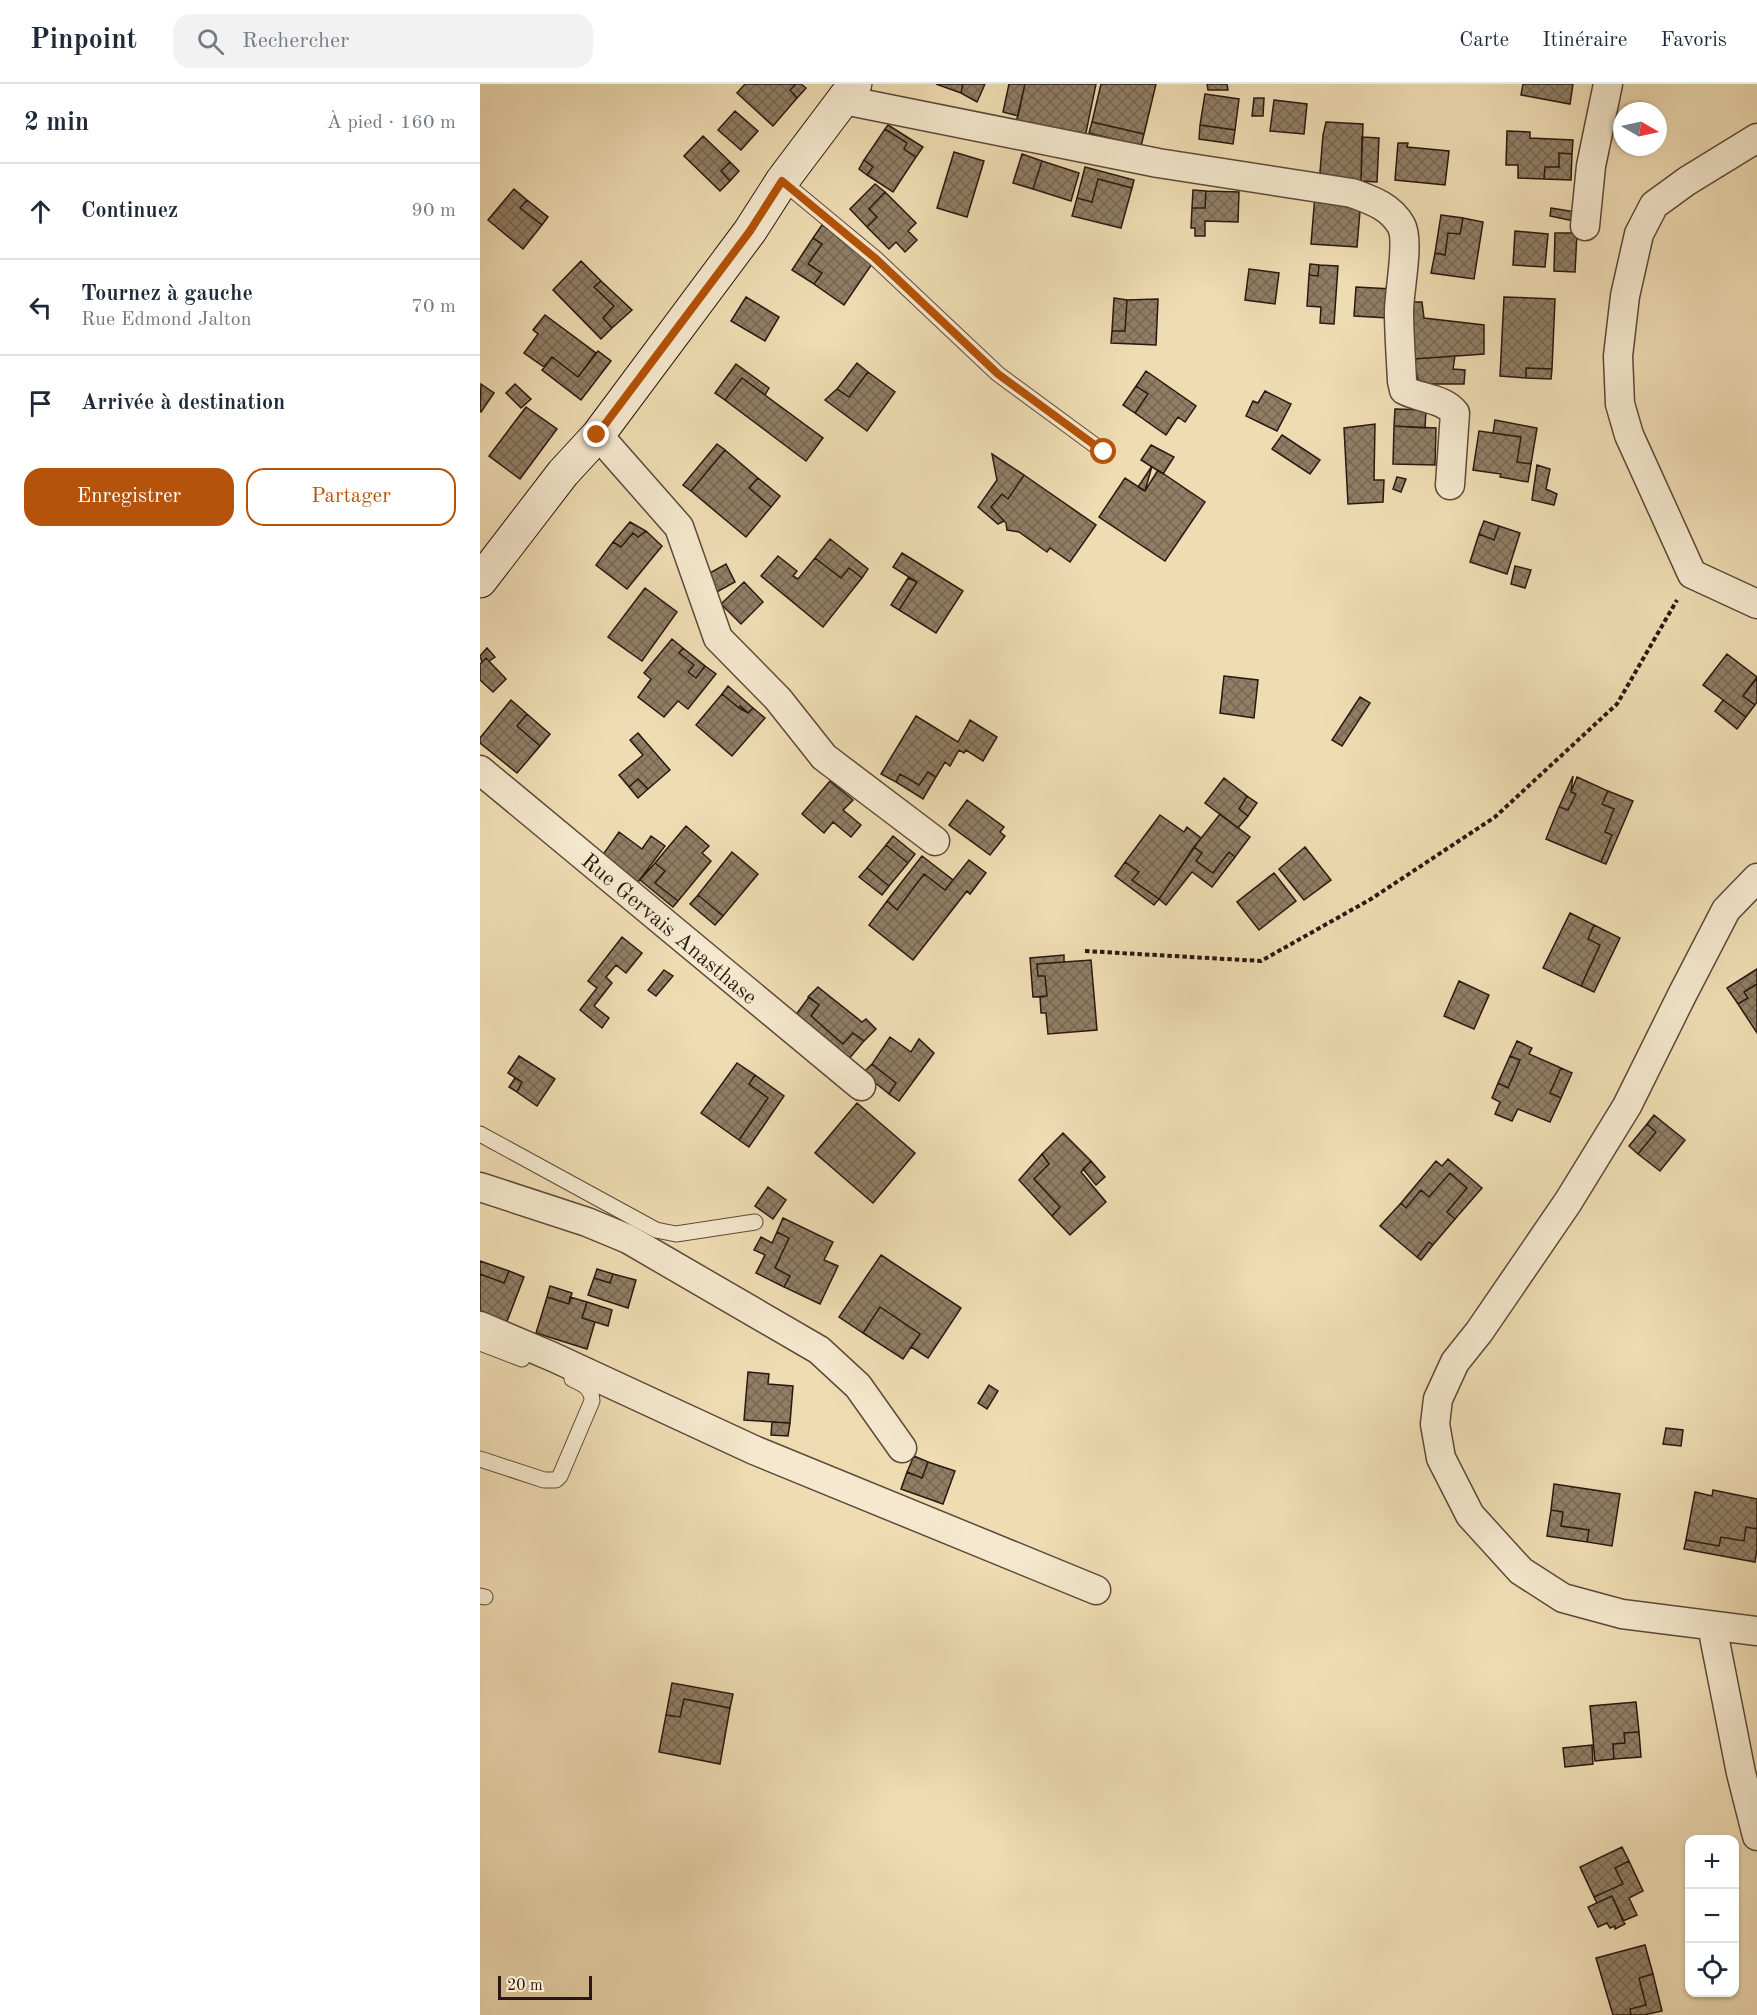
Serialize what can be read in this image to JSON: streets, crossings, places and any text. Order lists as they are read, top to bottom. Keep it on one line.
{"streets":{"street":["Rue Gervais Anasthase"]},"scale_bar":"20 m","north":"right","page":{"header":"Pinpoint","search":"Rechercher","nav":["Carte","Itinéraire","Favoris"],"heading":["2 min","À pied · 160 m"],"list":[["Continuez","90 m"],["Tournez à gauche","Rue Edmond Jalton","70 m"],"Arrivée à destination"],"buttons":["Enregistrer","Partager"],"map_buttons":["+","−"],"scale":"20 m"}}
